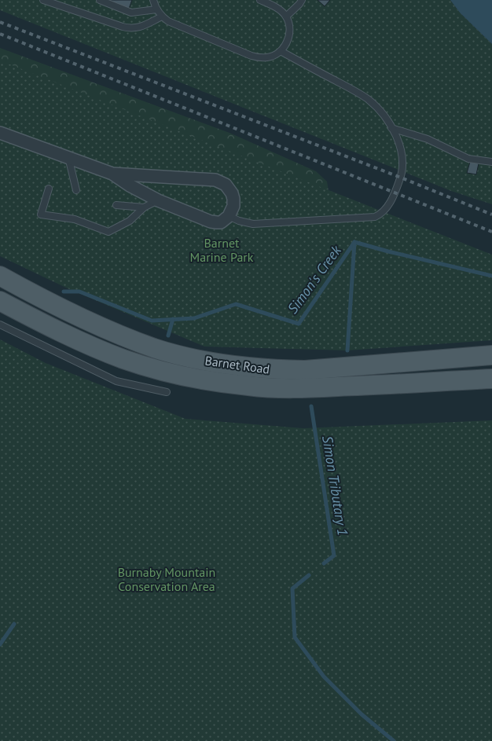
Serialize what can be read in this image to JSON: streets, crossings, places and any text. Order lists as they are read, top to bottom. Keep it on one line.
{"streets":{"main road":["Barnet Road"]},"water":["Simon's Creek","Simon Tributary 1"],"parks":["Barnet Marine Park","Burnaby Mountain Conservation Area"]}
